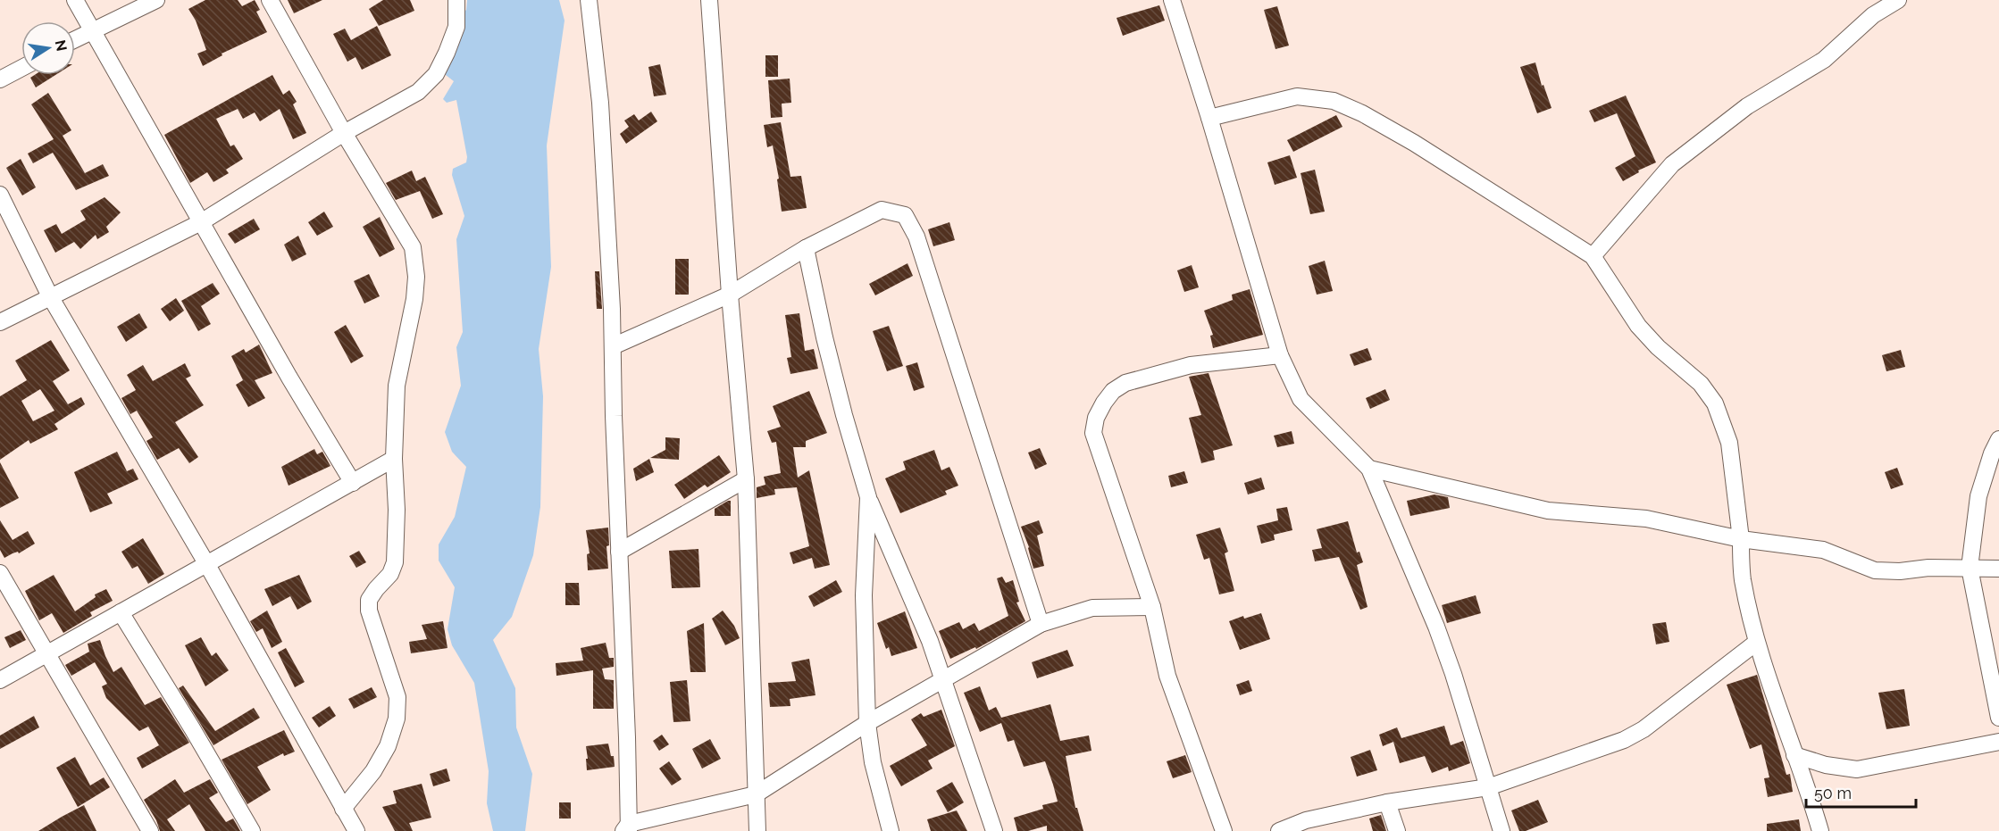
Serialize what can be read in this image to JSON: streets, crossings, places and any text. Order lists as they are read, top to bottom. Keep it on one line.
{"scale_bar":"50 m","north":"right"}
